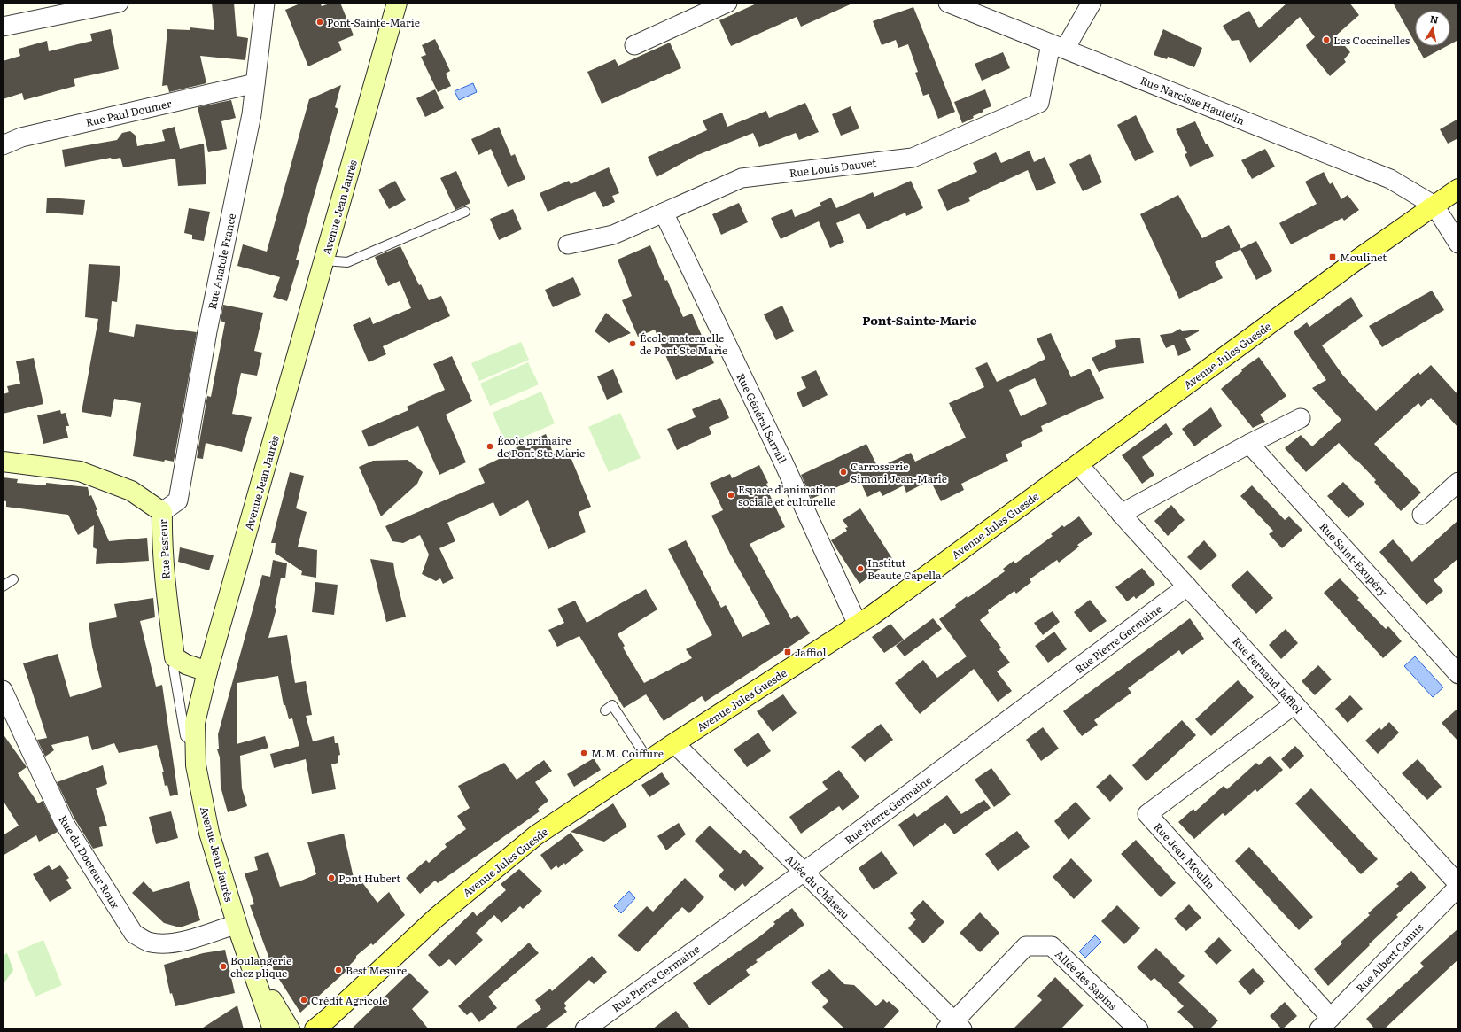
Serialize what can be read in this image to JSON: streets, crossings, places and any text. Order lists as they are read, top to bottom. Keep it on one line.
{"streets":{"main road":["Avenue Jean Jaurès","Avenue Jules Guesde","Rue Pasteur"],"street":["Rue Narcisse Hautelin","Rue Paul Doumer","Rue Louis Dauvet","Rue Anatole France","Rue Général Sarrail","Rue Saint-Exupéry","Rue Pierre Germaine","Rue Fernand Jaffiol","Rue Jean Moulin","Rue du Docteur Roux","Allée du Château","Rue Albert Camus","Allée des Sapins"]},"crossings":[["Rue Narcisse Hautelin","Rue Louis Dauvet"],["Rue Narcisse Hautelin","Avenue Jules Guesde"],["Rue Paul Doumer","Rue Anatole France"],["Rue Louis Dauvet","Rue Général Sarrail"],["Avenue Jean Jaurès","Rue du Docteur Roux"],["Rue Anatole France","Rue Pasteur"],["Avenue Jules Guesde","Rue Général Sarrail"],["Avenue Jules Guesde","Rue Fernand Jaffiol"],["Avenue Jules Guesde","Allée du Château"],["Rue Pierre Germaine","Rue Fernand Jaffiol"],["Rue Pierre Germaine","Allée du Château"],["Rue Fernand Jaffiol","Rue Jean Moulin"],["Rue Jean Moulin","Rue Albert Camus"],["Allée du Château","Allée des Sapins"]],"districts":["Pont-Sainte-Marie"],"places":{"other":["Pont-Sainte-Marie","Les Coccinelles","École maternelle de Pont Ste Marie","École primaire de Pont Ste Marie","Carrosserie Simoni Jean-Marie","Espace d'animation sociale et culturelle","Institut Beaute Capella","M.M. Coiffure","Pont Hubert","Boulangerie chez plique","Best Mesure","Crédit Agricole"],"transit":["Moulinet","Jaffiol"]},"north":"top"}
